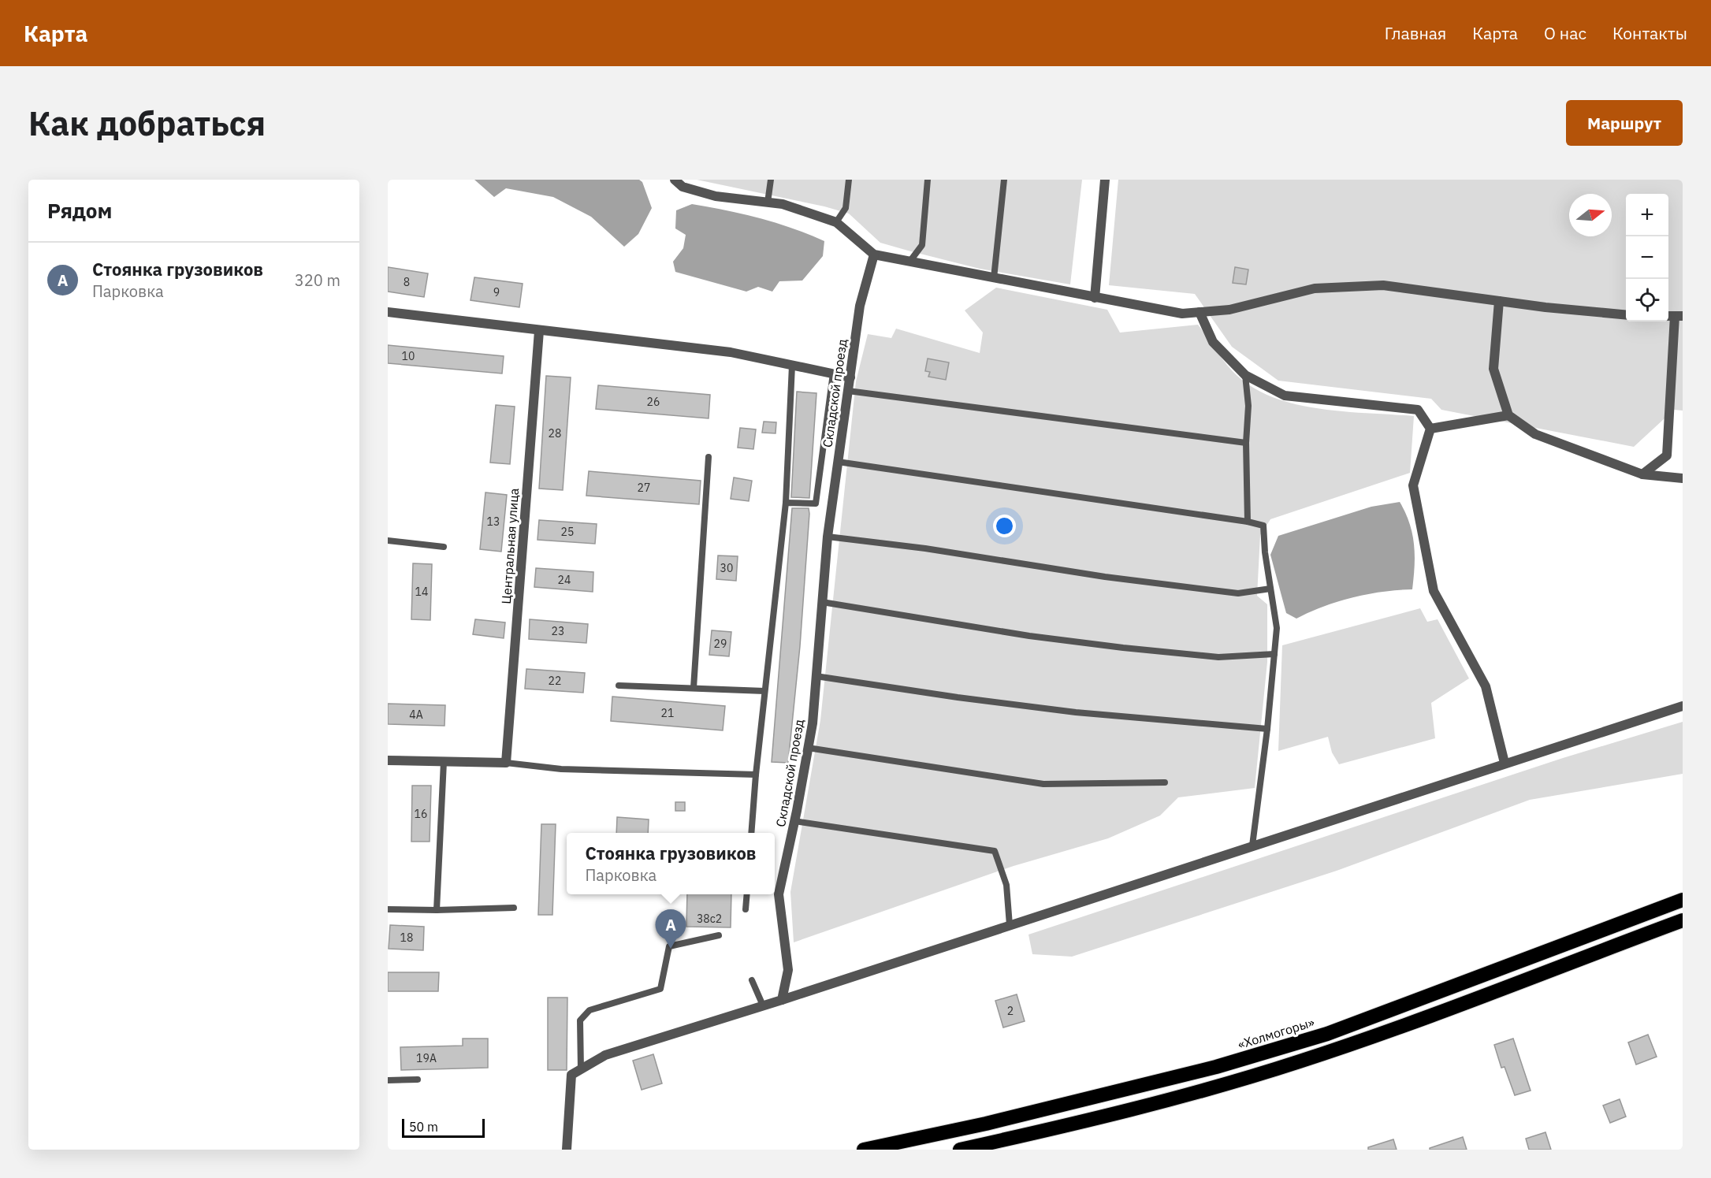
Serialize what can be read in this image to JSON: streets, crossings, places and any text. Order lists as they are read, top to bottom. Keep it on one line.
{"streets":{"highway":["«Холмогоры»"],"street":["Складской проезд","Центральная улица"]},"house_numbers":["8","9","10","26","28","27","13","25","30","24","14","23","29","22","21","4А","16","38с2","18","2","19А"],"scale_bar":"50 m","north":"right","page":{"header":"Карта","nav":["Главная","Карта","О нас","Контакты"],"buttons":"Маршрут","title":"Как добраться","heading":"Рядом","map_buttons":["+","−"],"list":[{"mark":"A","name":"Стоянка грузовиков","note":"Парковка","value":"320 m"}],"popup":["Стоянка грузовиков","Парковка"],"pins":"A","scale":"50 m"}}
